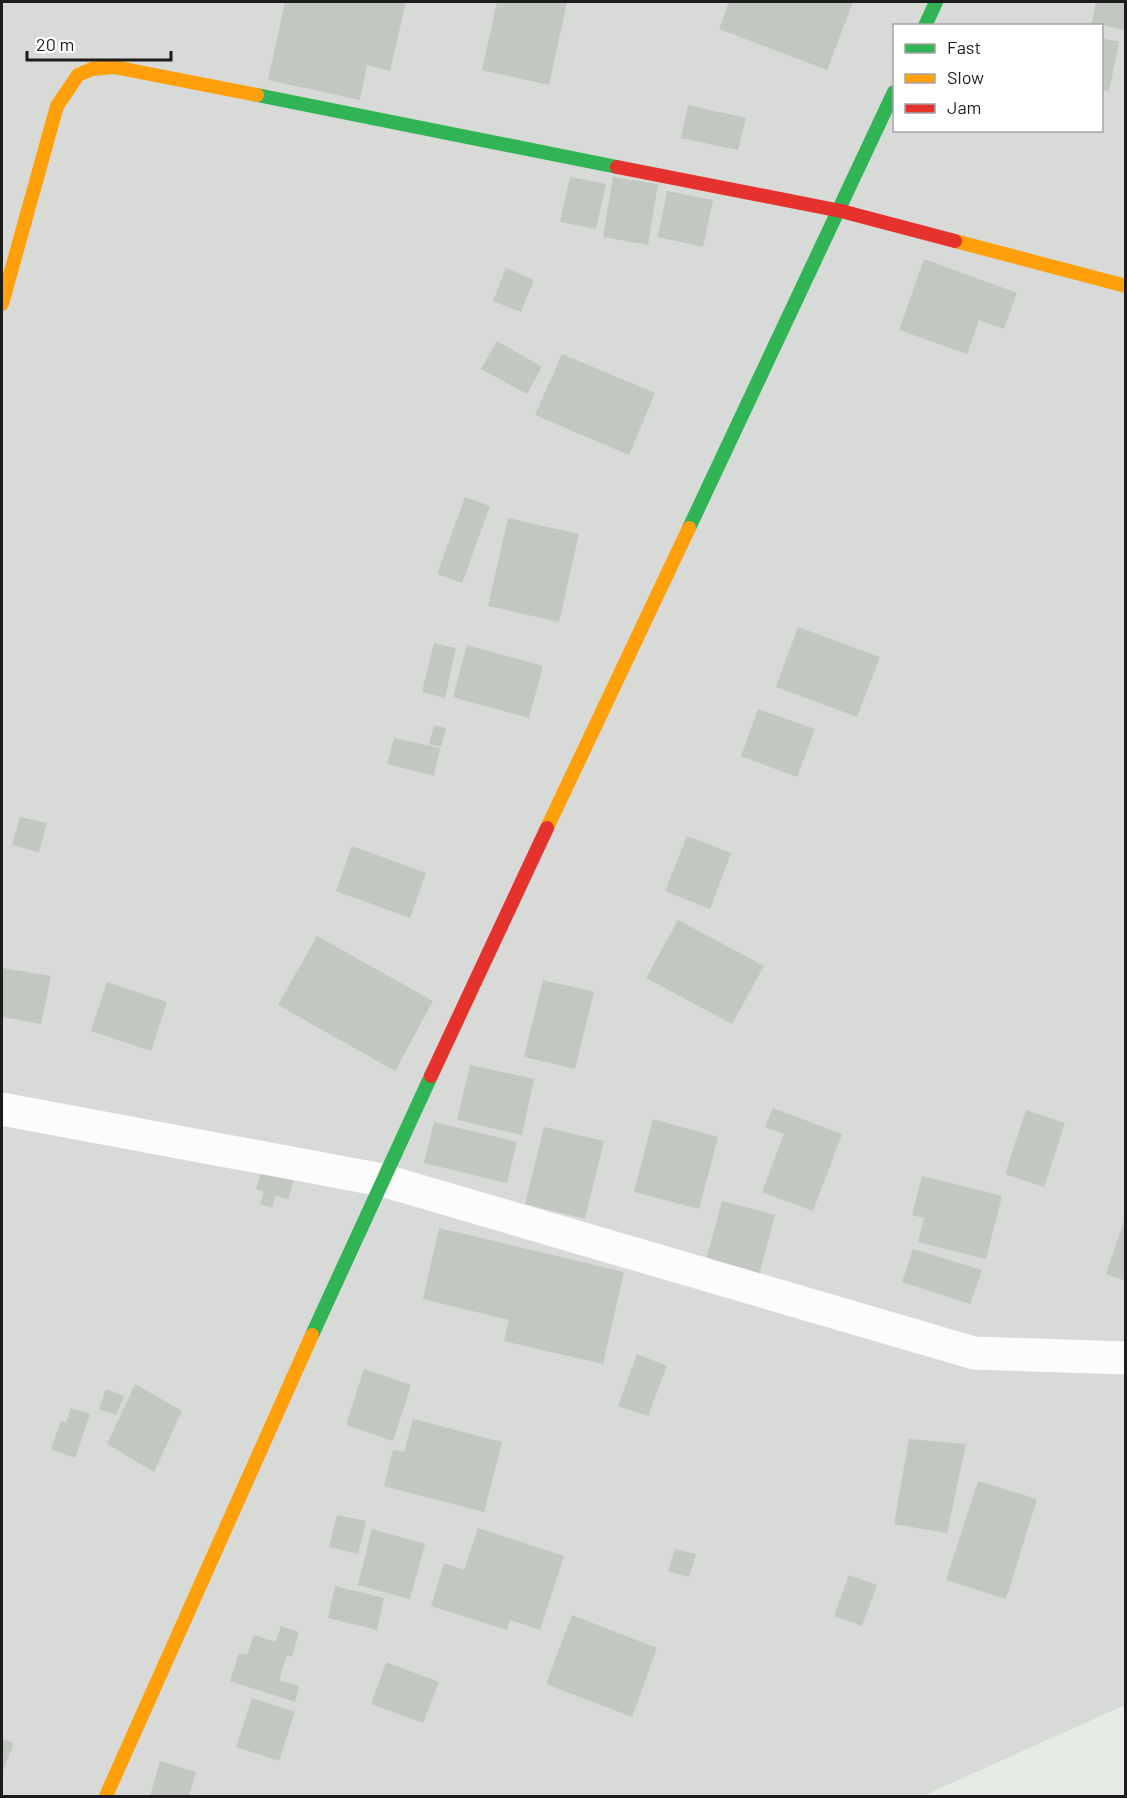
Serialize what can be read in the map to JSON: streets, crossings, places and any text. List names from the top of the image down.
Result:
{
  "legend": ["Fast", "Slow", "Jam"],
  "scale_bar": "20 m"
}
